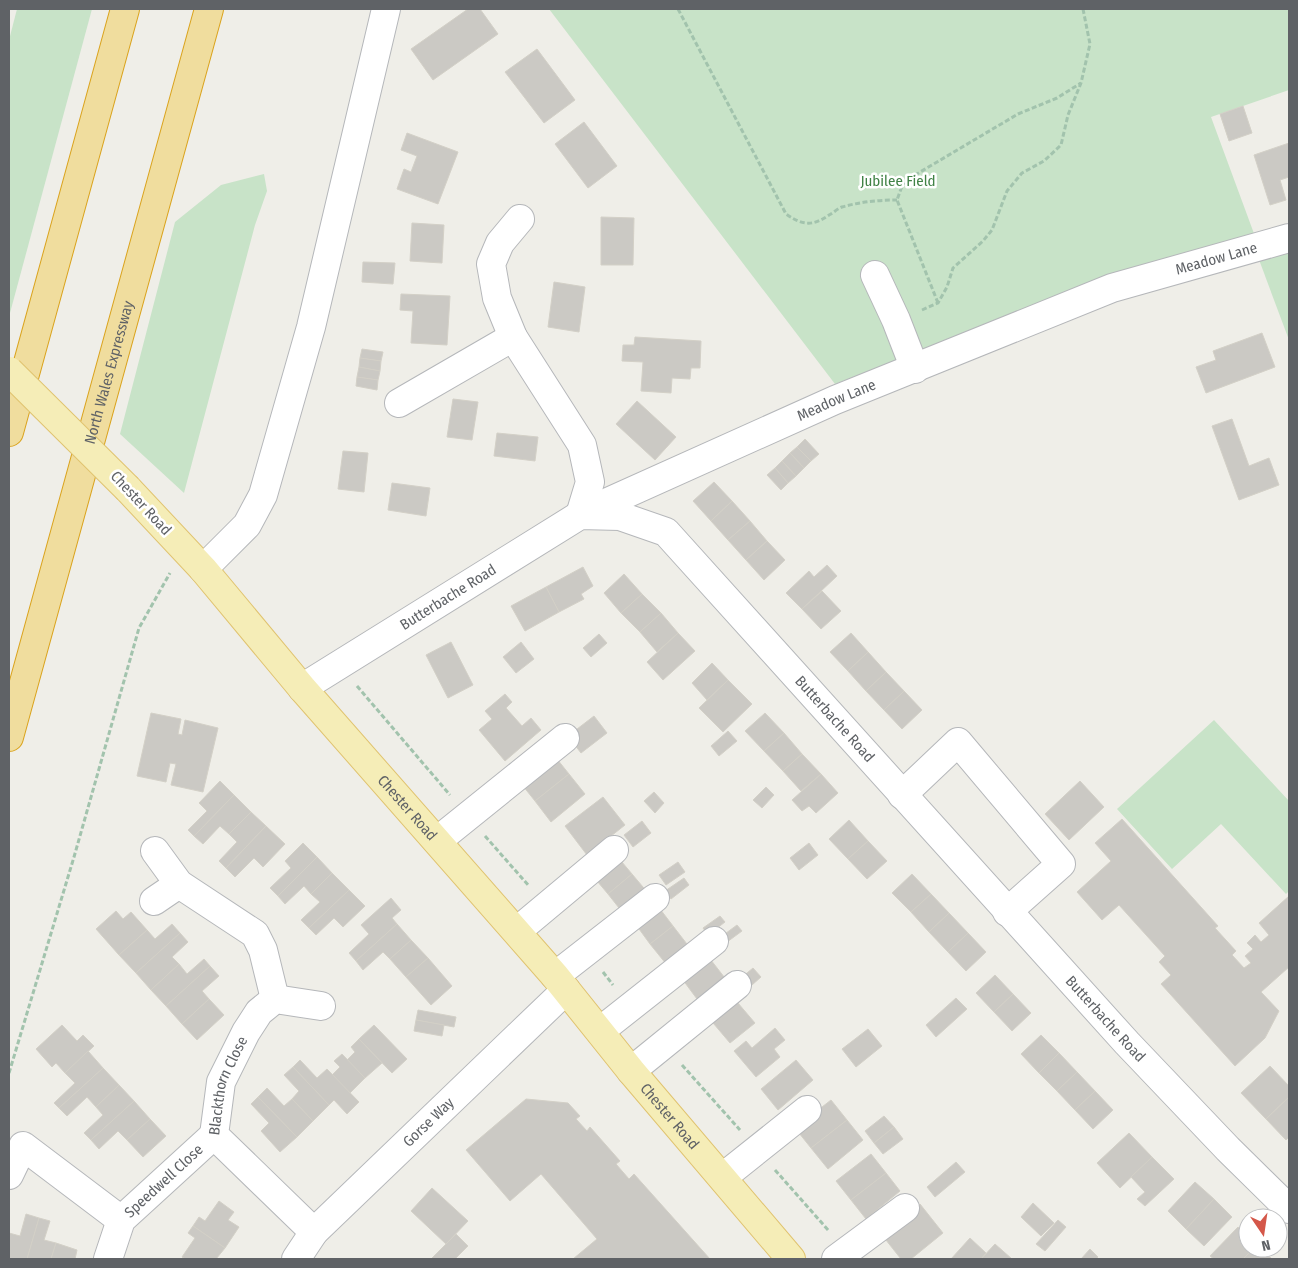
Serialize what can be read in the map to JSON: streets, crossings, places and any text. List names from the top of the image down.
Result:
{
  "streets": {
    "highway": ["North Wales Expressway"],
    "main road": ["Chester Road"],
    "street": [
      "Meadow Lane",
      "Butterbache Road",
      "Blackthorn Close",
      "Gorse Way",
      "Speedwell Close"
    ]
  },
  "crossings": [
    ["Meadow Lane", "Butterbache Road"],
    ["Chester Road", "Butterbache Road"],
    ["Chester Road", "Gorse Way"],
    ["Blackthorn Close", "Gorse Way"],
    ["Blackthorn Close", "Speedwell Close"]
  ],
  "parks": ["Jubilee Field"],
  "north": "bottom"
}
